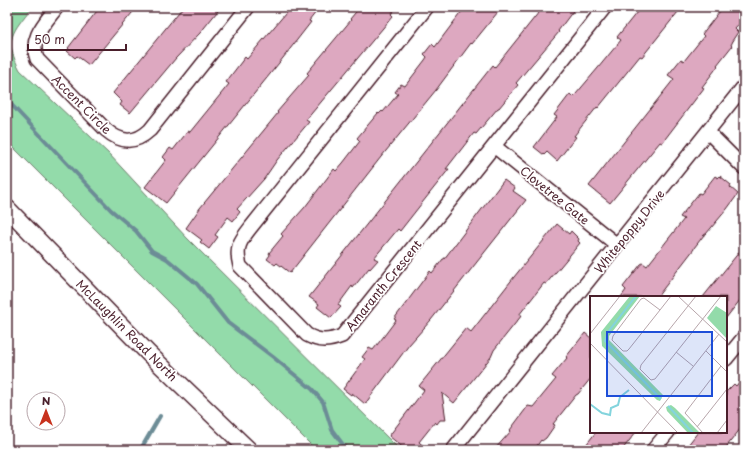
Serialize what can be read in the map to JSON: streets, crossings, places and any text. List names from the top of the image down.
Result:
{
  "streets": {
    "main road": ["McLaughlin Road North"],
    "street": [
      "Accent Circle",
      "Clovetree Gate",
      "Whitepoppy Drive",
      "Amaranth Crescent"
    ]
  },
  "crossings": [
    ["Clovetree Gate", "Whitepoppy Drive"],
    ["Clovetree Gate", "Amaranth Crescent"]
  ],
  "scale_bar": "50 m",
  "north": "top"
}
